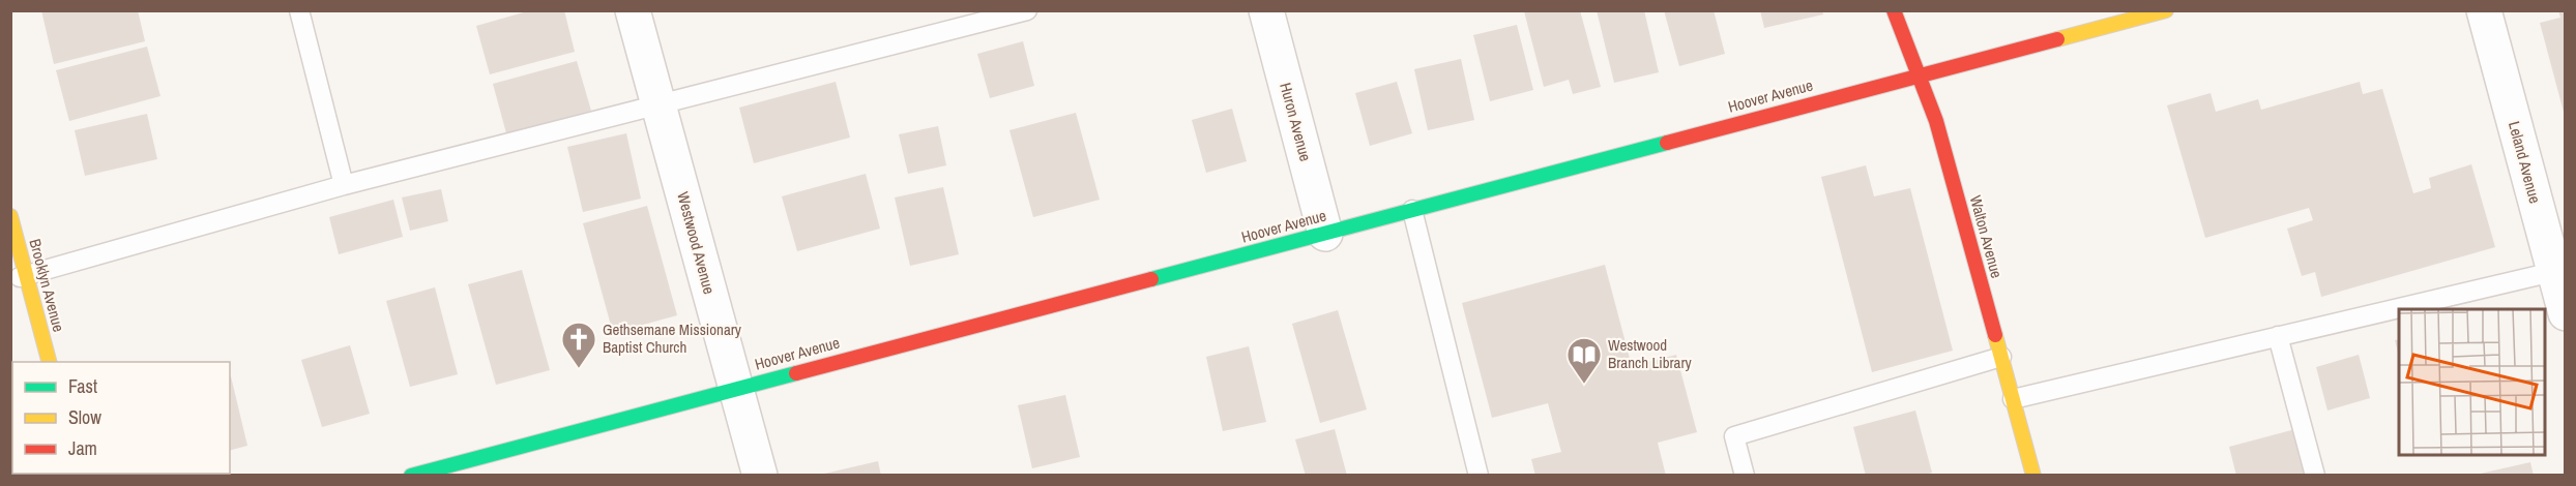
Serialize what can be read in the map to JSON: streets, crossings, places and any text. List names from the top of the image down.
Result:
{
  "streets": {
    "street": [
      "Hoover Avenue",
      "Huron Avenue",
      "Leland Avenue",
      "Walton Avenue",
      "Westwood Avenue",
      "Brooklyn Avenue"
    ]
  },
  "crossings": [
    ["Hoover Avenue", "Huron Avenue"],
    ["Hoover Avenue", "Walton Avenue"],
    ["Hoover Avenue", "Westwood Avenue"]
  ],
  "places": {
    "church": ["Gethsemane Missionary Baptist Church"],
    "library": ["Westwood Branch Library"]
  },
  "legend": ["Fast", "Slow", "Jam"]
}
